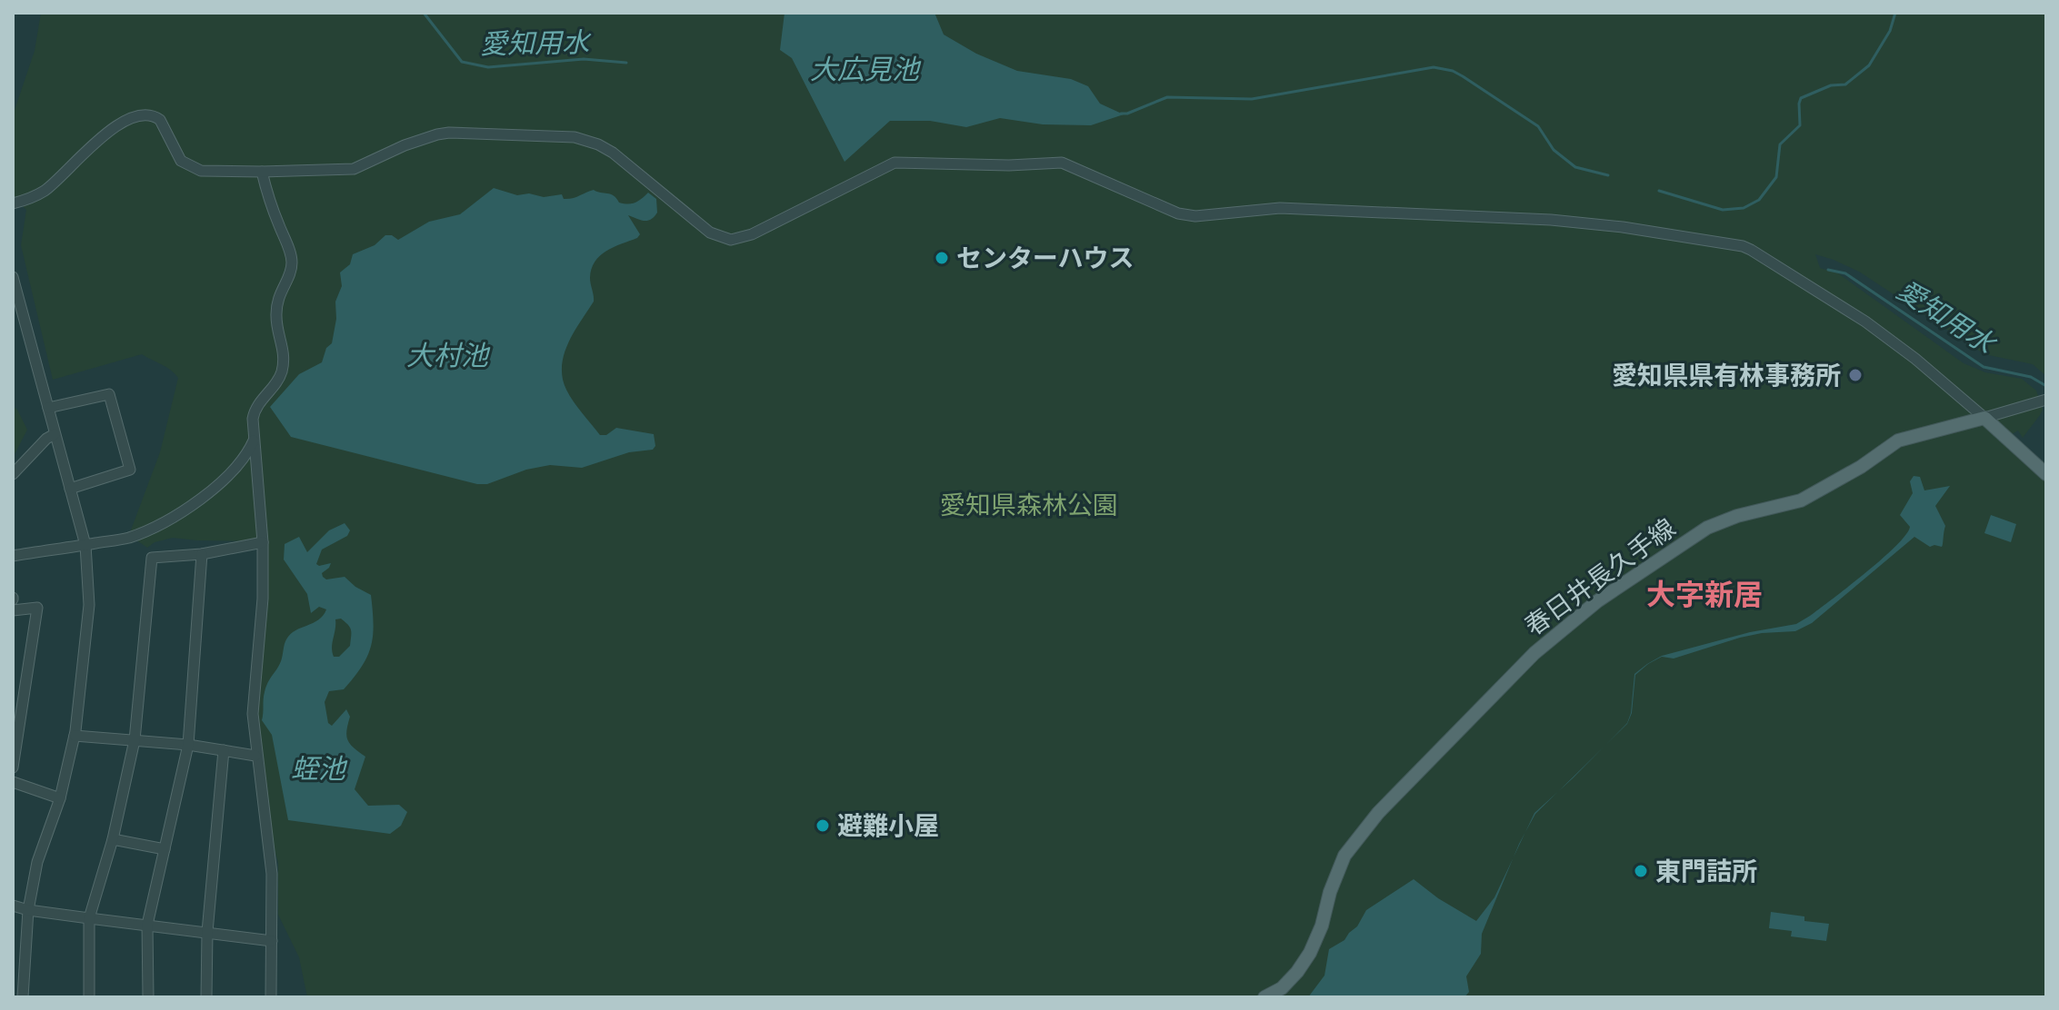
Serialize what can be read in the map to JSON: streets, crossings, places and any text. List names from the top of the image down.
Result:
{
  "streets": {
    "main road": ["春日井長久手線"]
  },
  "districts": ["大字新居"],
  "water": [
    "愛知用水",
    "大広見池",
    "大村池",
    "蛭池"
  ],
  "parks": ["愛知県森林公園"],
  "places": [
    "センターハウス",
    "愛知県県有林事務所",
    "避難小屋",
    "東門詰所"
  ]
}
